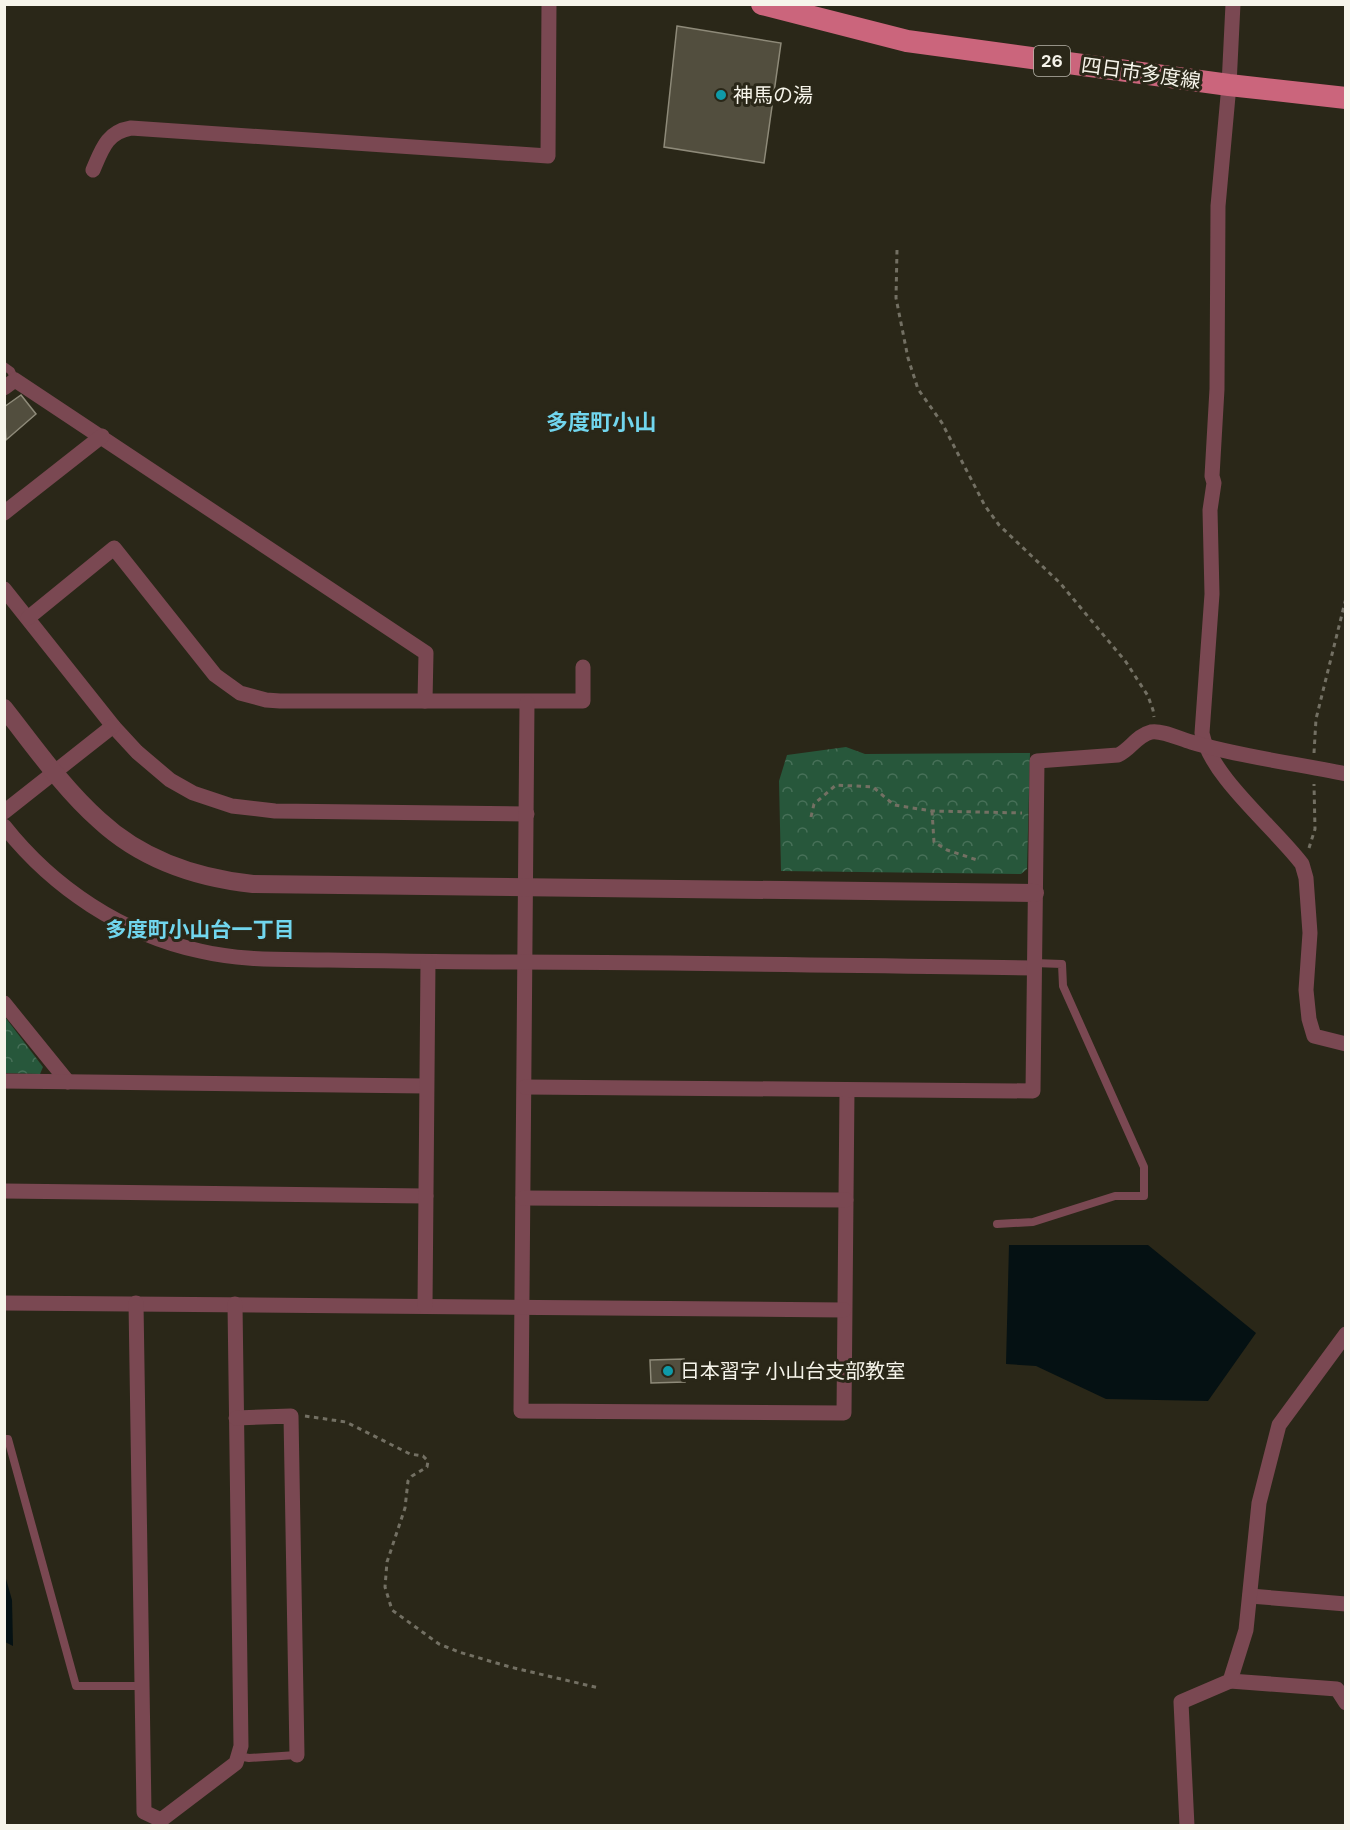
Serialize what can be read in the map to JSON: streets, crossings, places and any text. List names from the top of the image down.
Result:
{
  "streets": {
    "main road": ["26", "四日市多度線"]
  },
  "districts": ["多度町小山", "多度町小山台一丁目"],
  "places": ["神馬の湯", "日本習字 小山台支部教室"]
}
